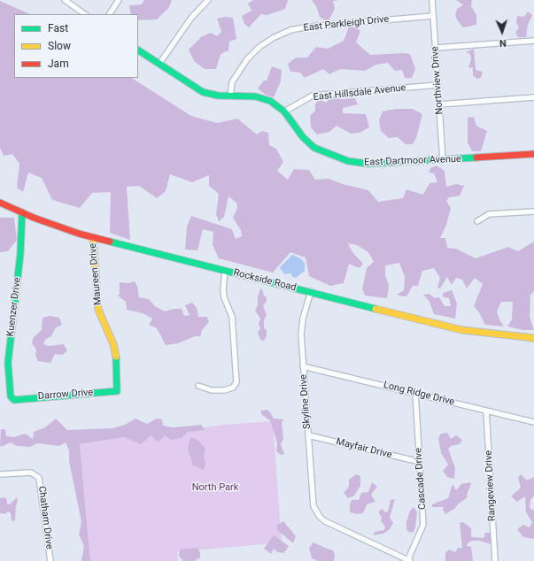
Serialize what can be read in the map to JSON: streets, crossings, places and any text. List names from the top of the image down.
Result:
{
  "streets": {
    "street": [
      "East Parkleigh Drive",
      "Northview Drive",
      "East Hillsdale Avenue",
      "East Dartmoor Avenue",
      "Maureen Drive",
      "Rockside Road",
      "Kuenzer Drive",
      "Long Ridge Drive",
      "Darrow Drive",
      "Skyline Drive",
      "Mayfair Drive",
      "Cascade Drive",
      "Rangeview Drive",
      "Chatham Drive"
    ]
  },
  "crossings": [
    ["East Parkleigh Drive", "Northview Drive"],
    ["East Parkleigh Drive", "East Dartmoor Avenue"],
    ["Northview Drive", "East Hillsdale Avenue"],
    ["Northview Drive", "East Dartmoor Avenue"],
    ["East Hillsdale Avenue", "East Dartmoor Avenue"],
    ["Maureen Drive", "Rockside Road"],
    ["Maureen Drive", "Darrow Drive"],
    ["Rockside Road", "Kuenzer Drive"],
    ["Rockside Road", "Skyline Drive"],
    ["Kuenzer Drive", "Darrow Drive"],
    ["Long Ridge Drive", "Skyline Drive"],
    ["Long Ridge Drive", "Cascade Drive"],
    ["Long Ridge Drive", "Rangeview Drive"],
    ["Skyline Drive", "Mayfair Drive"],
    ["Skyline Drive", "Cascade Drive"],
    ["Mayfair Drive", "Cascade Drive"]
  ],
  "parks": ["North Park"],
  "legend": ["Fast", "Slow", "Jam"],
  "north": "bottom"
}
